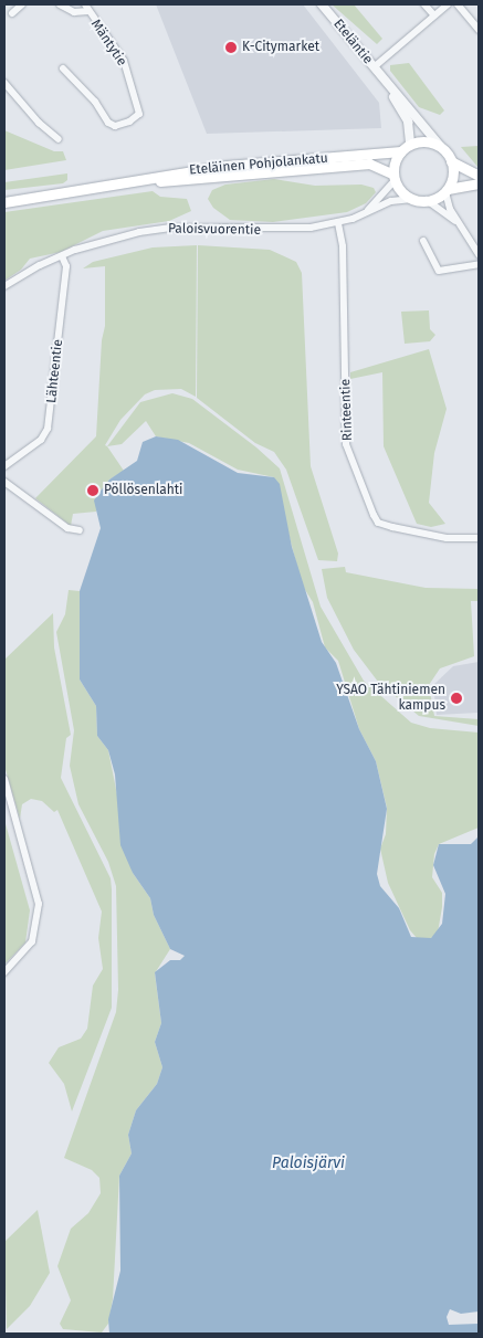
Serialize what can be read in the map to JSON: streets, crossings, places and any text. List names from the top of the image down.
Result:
{
  "streets": {
    "main road": ["Eteläinen Pohjolankatu"],
    "street": [
      "Eteläntie",
      "Mäntytie",
      "Paloisvuorentie",
      "Lähteentie",
      "Rinteentie"
    ]
  },
  "crossings": [
    ["Eteläntie", "Eteläinen Pohjolankatu"],
    ["Eteläntie", "Paloisvuorentie"],
    ["Eteläinen Pohjolankatu", "Paloisvuorentie"],
    ["Paloisvuorentie", "Lähteentie"],
    ["Paloisvuorentie", "Rinteentie"]
  ],
  "water": ["Paloisjärvi"],
  "places": ["K-Citymarket", "Pöllösenlahti", "YSAO Tähtiniemen kampus"]
}
